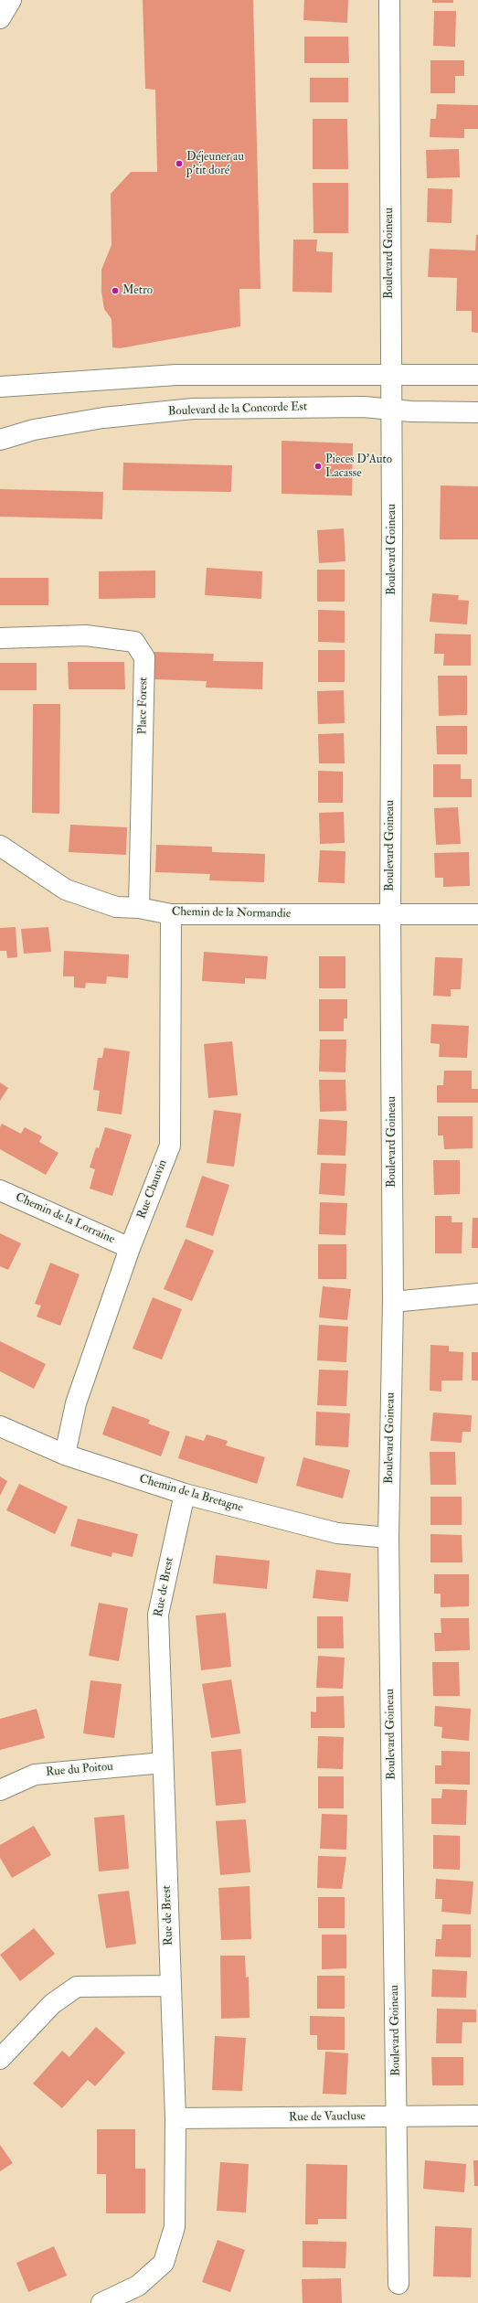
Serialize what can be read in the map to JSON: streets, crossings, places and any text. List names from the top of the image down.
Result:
{
  "streets": {
    "street": [
      "Boulevard Goineau",
      "Boulevard de la Concorde Est",
      "Place Forest",
      "Chemin de la Normandie",
      "Rue Chauvin",
      "Chemin de la Lorraine",
      "Chemin de la Bretagne",
      "Rue de Brest",
      "Rue du Poitou",
      "Rue de Vaucluse"
    ]
  },
  "crossings": [
    ["Boulevard Goineau", "Boulevard de la Concorde Est"],
    ["Boulevard Goineau", "Chemin de la Normandie"],
    ["Boulevard Goineau", "Chemin de la Bretagne"],
    ["Boulevard Goineau", "Rue de Vaucluse"],
    ["Place Forest", "Chemin de la Normandie"],
    ["Chemin de la Normandie", "Rue Chauvin"],
    ["Rue Chauvin", "Chemin de la Lorraine"],
    ["Rue Chauvin", "Chemin de la Bretagne"],
    ["Chemin de la Bretagne", "Rue de Brest"],
    ["Rue de Brest", "Rue du Poitou"],
    ["Rue de Brest", "Rue de Vaucluse"]
  ],
  "places": ["Déjeuner au p'tit doré", "Metro", "Pieces D'Auto Lacasse"]
}
